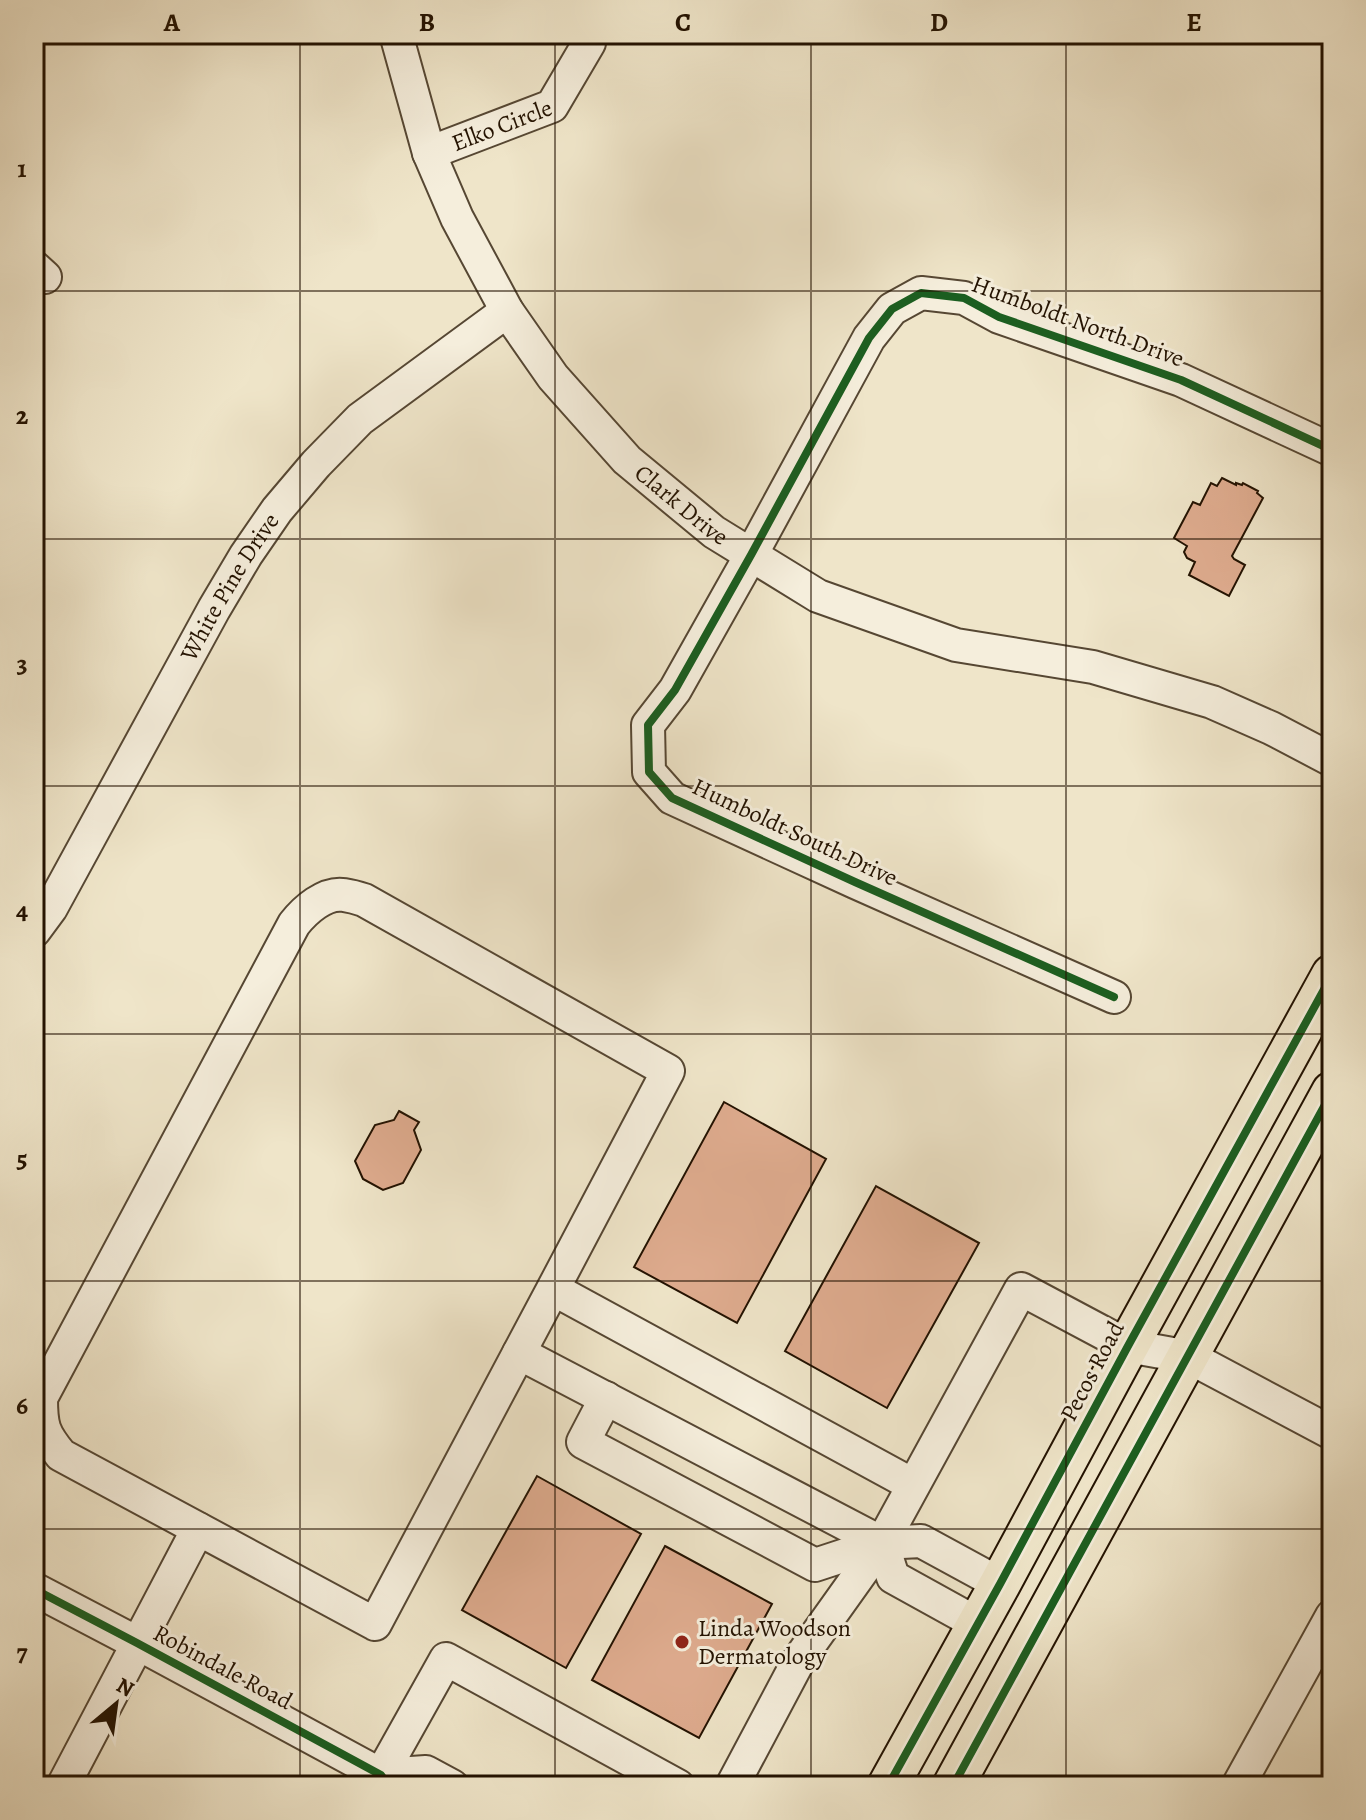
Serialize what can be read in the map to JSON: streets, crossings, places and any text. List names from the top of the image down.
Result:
{
  "streets": {
    "main road": ["Pecos Road"],
    "street": [
      "Elko Circle",
      "Humboldt North Drive",
      "Clark Drive",
      "White Pine Drive",
      "Humboldt South Drive",
      "Robindale Road"
    ]
  },
  "crossings": [
    ["Elko Circle", "Clark Drive"],
    ["Humboldt North Drive", "Clark Drive"],
    ["Humboldt North Drive", "Humboldt South Drive"],
    ["Clark Drive", "White Pine Drive"],
    ["Clark Drive", "Humboldt South Drive"]
  ],
  "places": ["Linda Woodson Dermatology"],
  "north": "top right",
  "grid": {
    "columns": [
      "A",
      "B",
      "C",
      "D",
      "E"
    ],
    "rows": [
      "1",
      "2",
      "3",
      "4",
      "5",
      "6",
      "7"
    ]
  }
}
